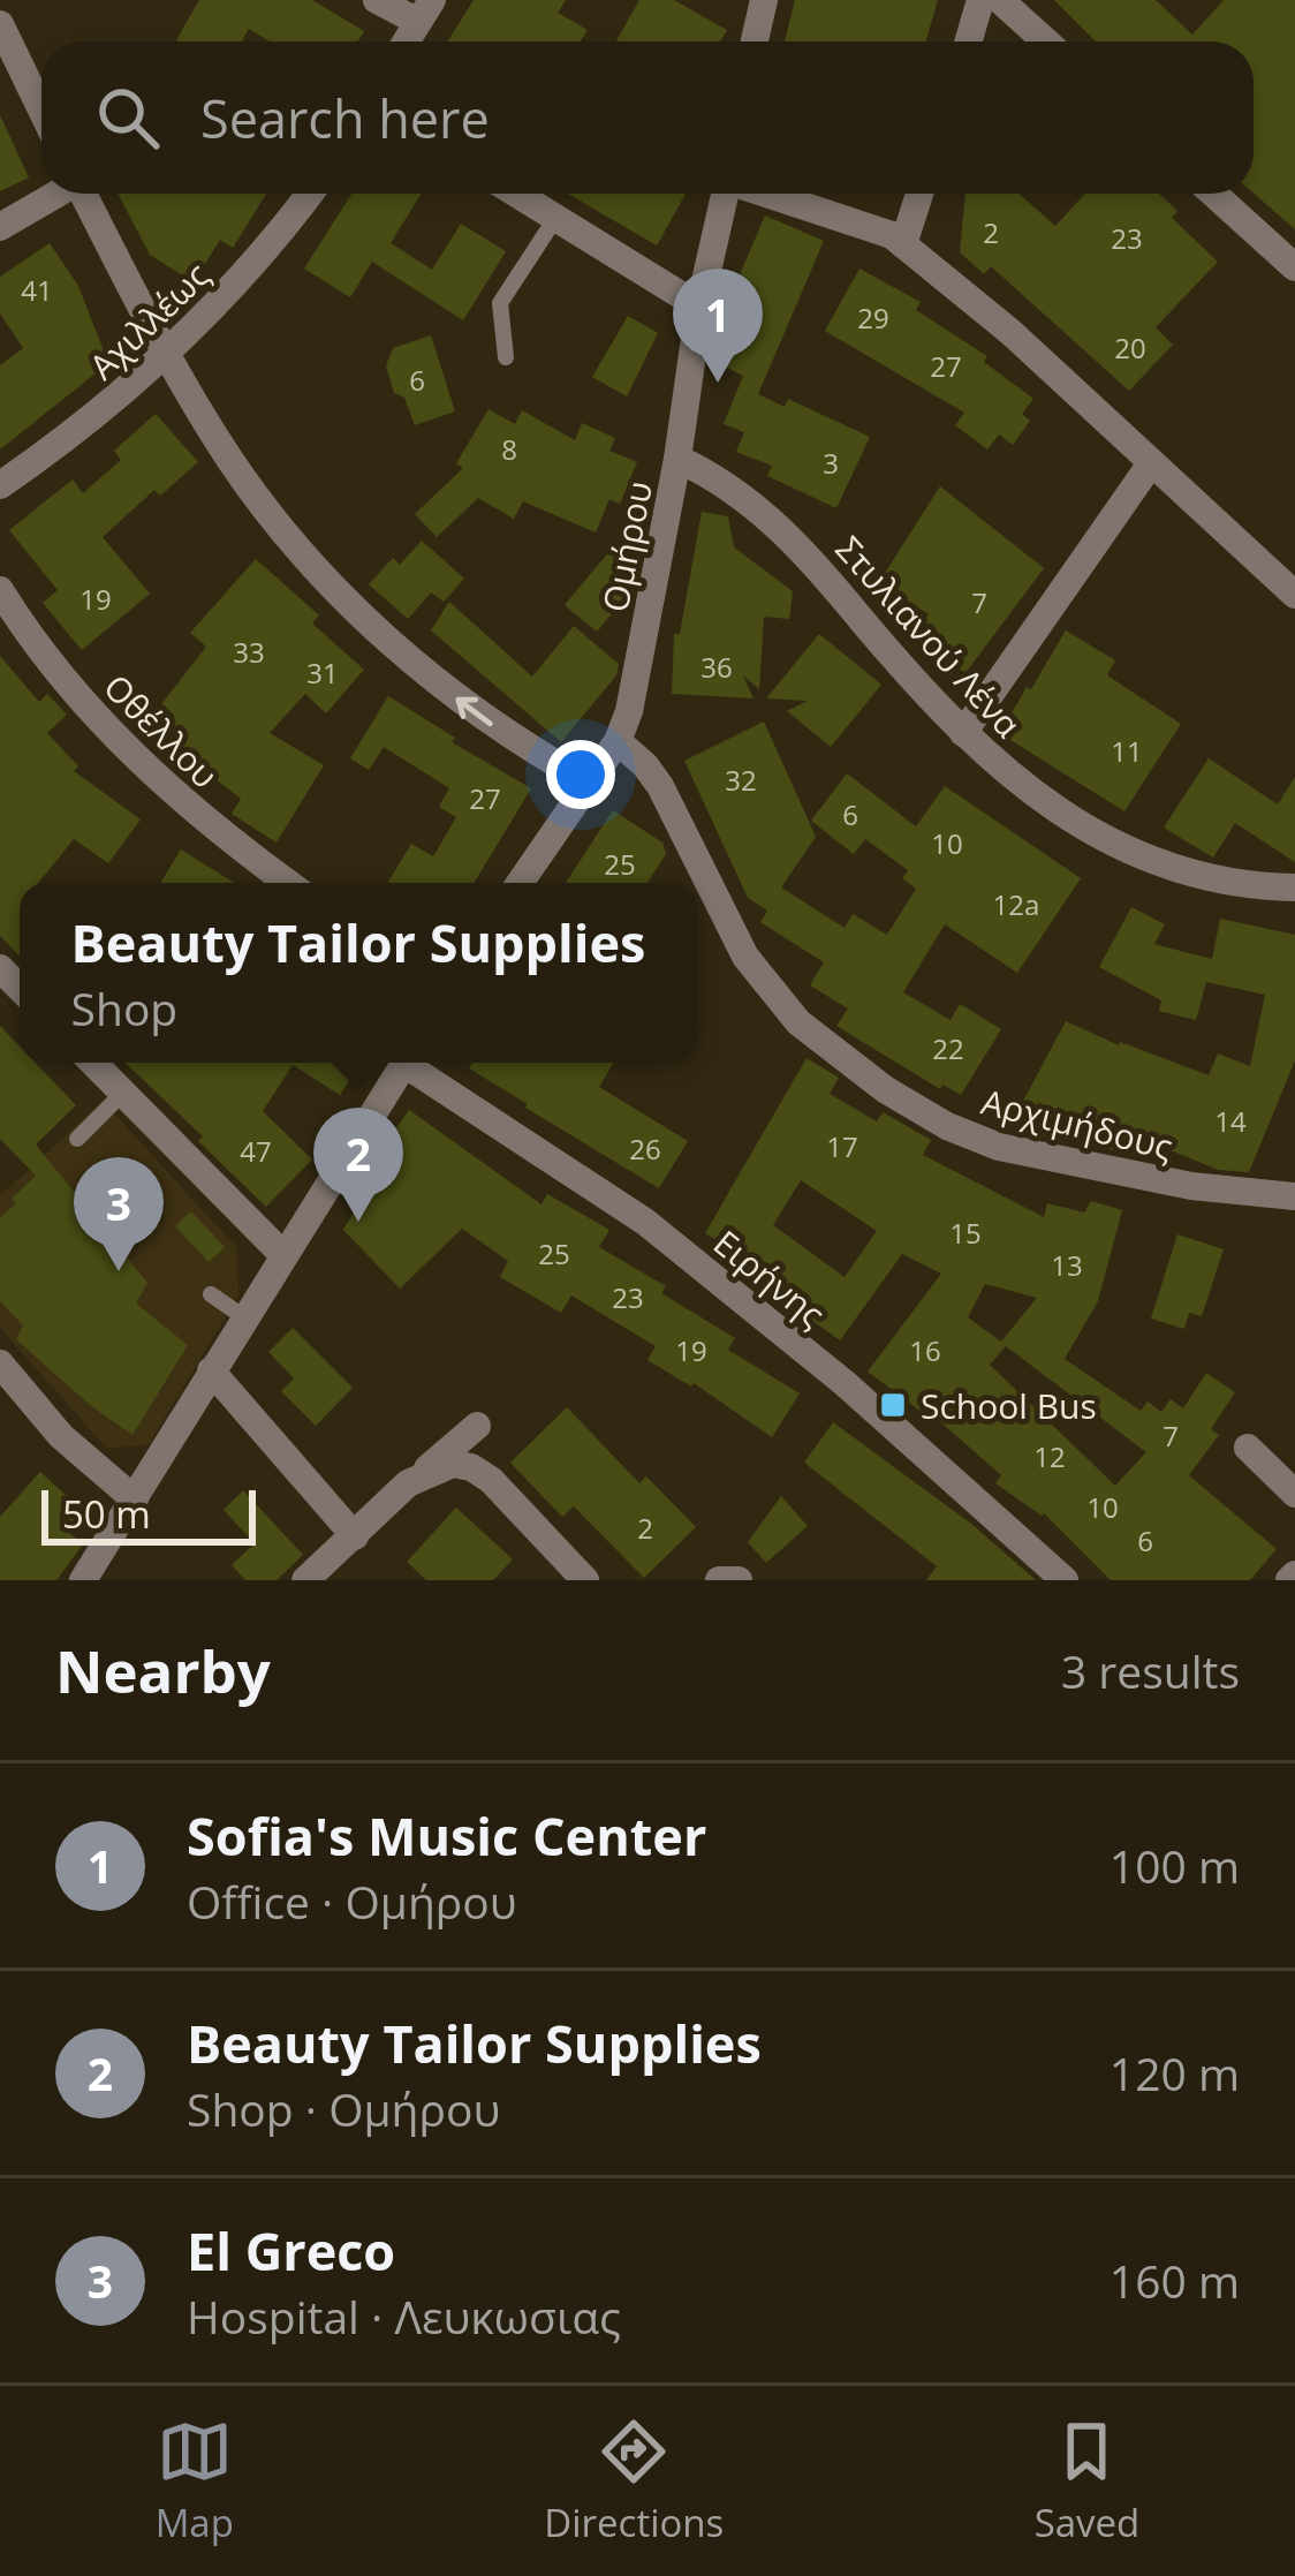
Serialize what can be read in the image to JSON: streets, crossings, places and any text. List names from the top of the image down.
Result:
{
  "streets": {
    "street": [
      "Αχιλλέως",
      "Ομήρου",
      "Στυλιανού Λένα",
      "Οθέλλου",
      "Αρχιμήδους",
      "Ειρήνης"
    ]
  },
  "crossings": [
    ["Ομήρου", "Στυλιανού Λένα"],
    ["Ομήρου", "Αρχιμήδους"]
  ],
  "places": {
    "transit": ["School Bus"]
  },
  "house_numbers": [
    "2",
    "23",
    "41",
    "29",
    "20",
    "27",
    "6",
    "8",
    "3",
    "19",
    "7",
    "33",
    "36",
    "31",
    "11",
    "32",
    "27",
    "6",
    "10",
    "25",
    "12a",
    "22",
    "14",
    "17",
    "26",
    "47",
    "15",
    "25",
    "13",
    "23",
    "19",
    "16",
    "7",
    "12",
    "10",
    "2",
    "6"
  ],
  "scale_bar": "50 m",
  "page": {
    "search": "Search here",
    "pins": ["1", "2", "3"],
    "popup": ["Beauty Tailor Supplies", "Shop"],
    "scale": "50 m",
    "heading": ["Nearby", "3 results"],
    "list": [
      {
        "mark": "1",
        "name": "Sofia's Music Center",
        "note": "Office · Ομήρου",
        "value": "100 m"
      },
      {
        "mark": "2",
        "name": "Beauty Tailor Supplies",
        "note": "Shop · Ομήρου",
        "value": "120 m"
      },
      {
        "mark": "3",
        "name": "El Greco",
        "note": "Hospital · Λευκωσιας",
        "value": "160 m"
      }
    ],
    "nav": ["Map", "Directions", "Saved"]
  }
}
